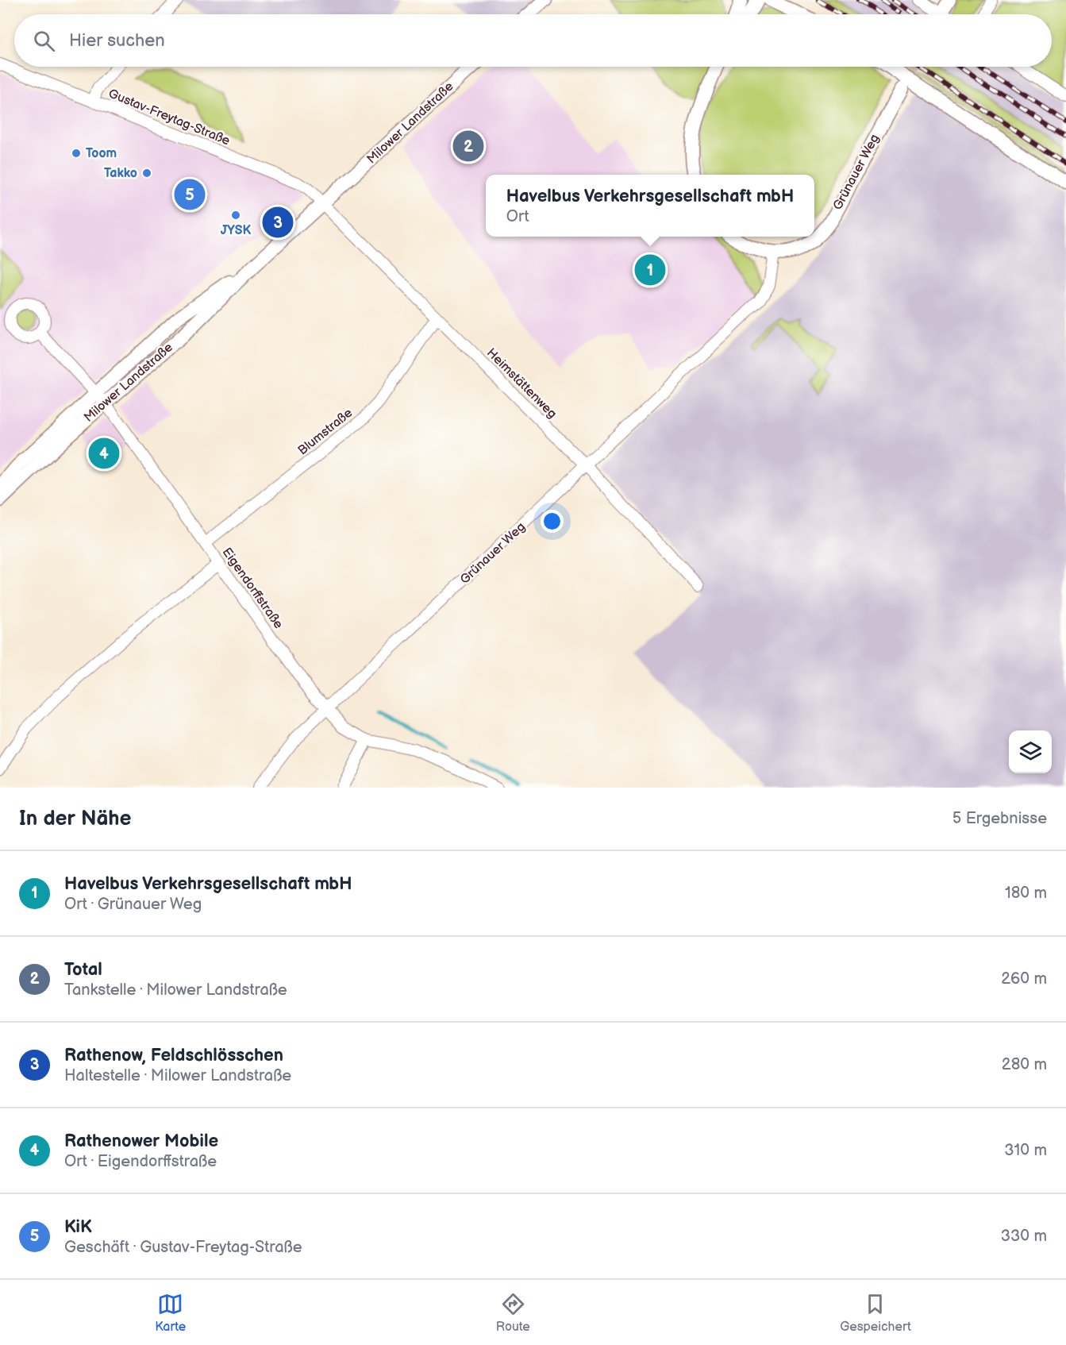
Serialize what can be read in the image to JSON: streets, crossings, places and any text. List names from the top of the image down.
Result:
{
  "streets": {
    "main road": ["Milower Landstraße", "Grünauer Weg"],
    "street": [
      "Gustav-Freytag-Straße",
      "Heimstättenweg",
      "Blumstraße",
      "Eigendorffstraße"
    ]
  },
  "crossings": [
    ["Gustav-Freytag-Straße", "Milower Landstraße"],
    ["Gustav-Freytag-Straße", "Heimstättenweg"],
    ["Milower Landstraße", "Heimstättenweg"],
    ["Milower Landstraße", "Eigendorffstraße"],
    ["Grünauer Weg", "Heimstättenweg"],
    ["Grünauer Weg", "Eigendorffstraße"],
    ["Heimstättenweg", "Blumstraße"],
    ["Blumstraße", "Eigendorffstraße"]
  ],
  "places": ["Toom", "Takko", "JYSK"],
  "page": {
    "search": "Hier suchen",
    "pins": [
      "2",
      "5",
      "3",
      "1",
      "4"
    ],
    "popup": ["Havelbus Verkehrsgesellschaft mbH", "Ort"],
    "heading": ["In der Nähe", "5 Ergebnisse"],
    "list": [
      {
        "mark": "1",
        "name": "Havelbus Verkehrsgesellschaft mbH",
        "note": "Ort · Grünauer Weg",
        "value": "180 m"
      },
      {
        "mark": "2",
        "name": "Total",
        "note": "Tankstelle · Milower Landstraße",
        "value": "260 m"
      },
      {
        "mark": "3",
        "name": "Rathenow, Feldschlösschen",
        "note": "Haltestelle · Milower Landstraße",
        "value": "280 m"
      },
      {
        "mark": "4",
        "name": "Rathenower Mobile",
        "note": "Ort · Eigendorffstraße",
        "value": "310 m"
      },
      {
        "mark": "5",
        "name": "KiK",
        "note": "Geschäft · Gustav-Freytag-Straße",
        "value": "330 m"
      }
    ],
    "nav": ["Karte", "Route", "Gespeichert"]
  }
}
